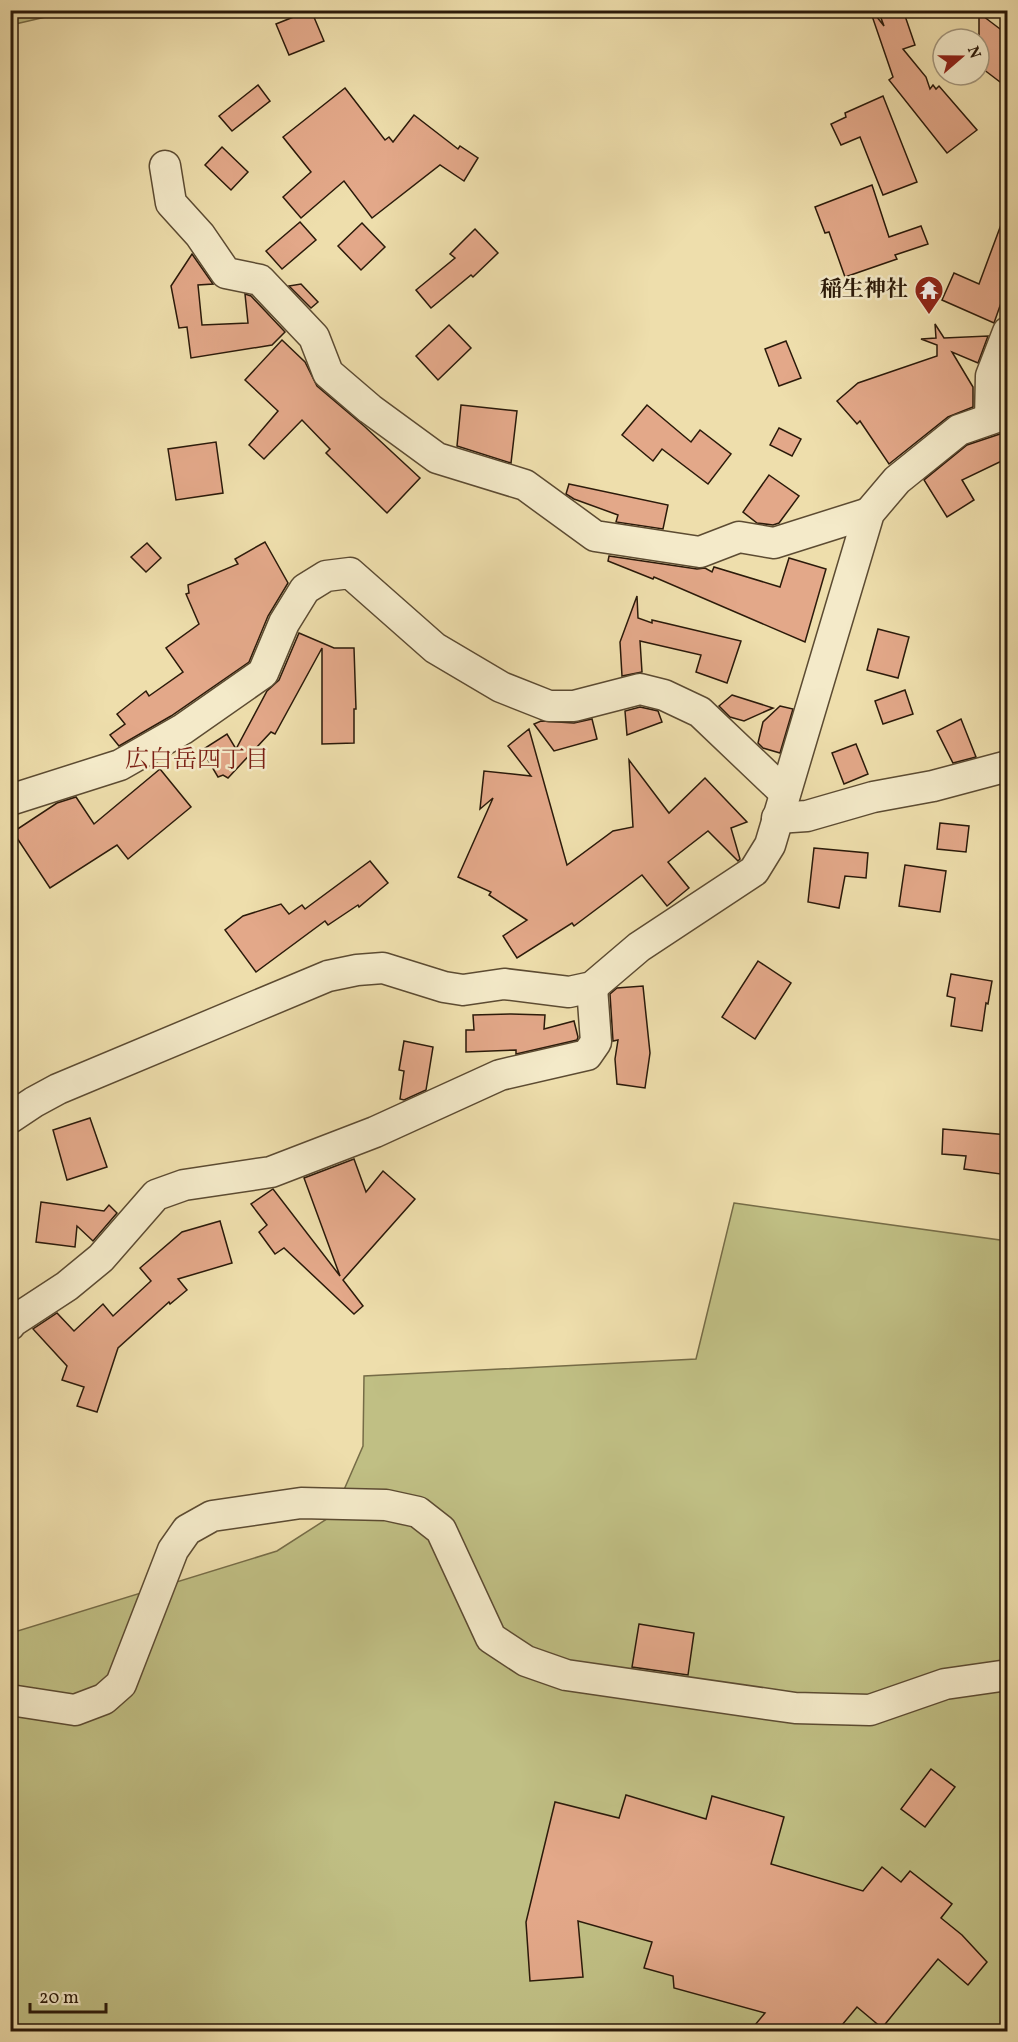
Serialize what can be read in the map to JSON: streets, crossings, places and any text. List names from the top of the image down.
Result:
{
  "districts": ["広白岳四丁目"],
  "places": {
    "temple": ["稲生神社"]
  },
  "scale_bar": "20 m",
  "north": "right"
}
